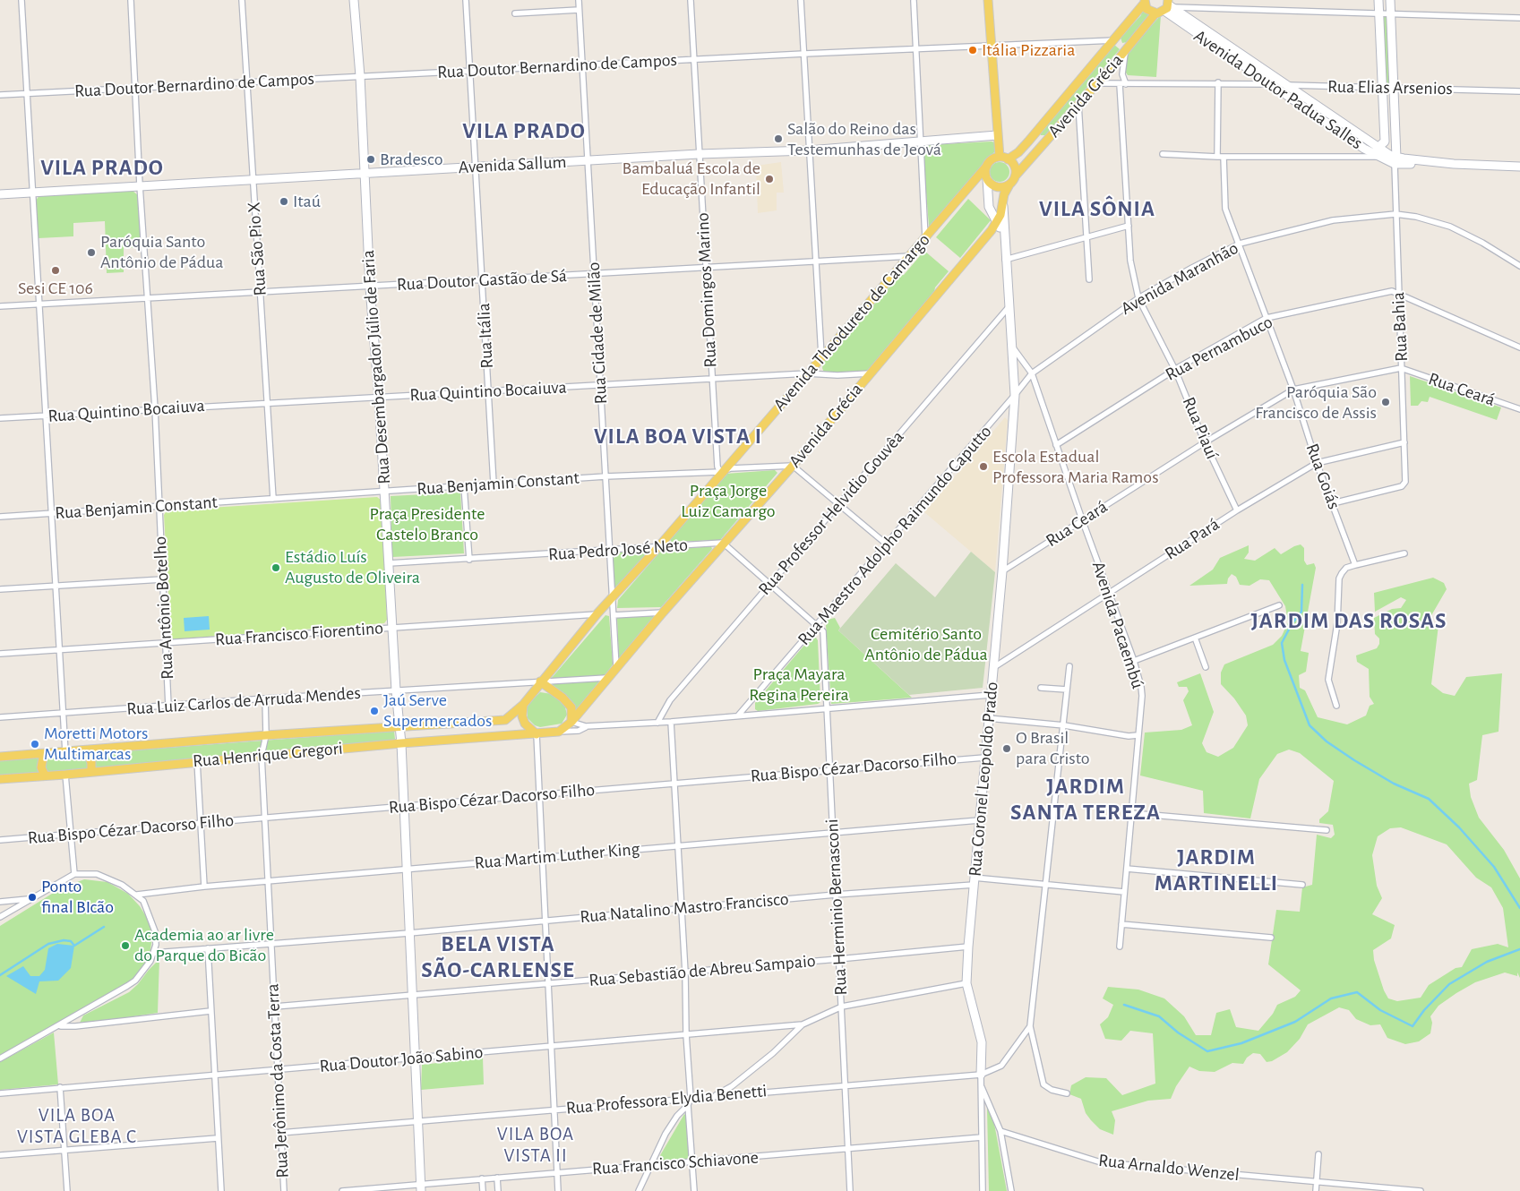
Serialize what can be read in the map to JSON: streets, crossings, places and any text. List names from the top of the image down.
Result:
{
  "streets": {
    "main road": [
      "Avenida Grécia",
      "Avenida Theodureto de Camargo",
      "Rua Henrique Gregori",
      "Rua Coronel Leopoldo Prado"
    ],
    "street": [
      "Rua Doutor Bernardino de Campos",
      "Rua Elias Arsenios",
      "Avenida Doutor Padua Salles",
      "Avenida Sallum",
      "Rua São Pio X",
      "Avenida Maranhão",
      "Rua Doutor Gastão de Sá",
      "Rua Domingos Marino",
      "Rua Bahia",
      "Rua Cidade de Milão",
      "Rua Itália",
      "Rua Pernambuco",
      "Rua Desembargador Júlio de Faria",
      "Rua Ceará",
      "Rua Quintino Bocaiuva",
      "Rua Piauí",
      "Rua Goiás",
      "Rua Benjamin Constant",
      "Rua Professor Helvidio Gouvêa",
      "Rua Maestro Adolpho Raimundo Caputto",
      "Rua Pará",
      "Rua Pedro José Neto",
      "Rua Antônio Botelho",
      "Avenida Pacaembú",
      "Rua Francisco Fiorentino",
      "Rua Luiz Carlos de Arruda Mendes",
      "Rua Bispo Cézar Dacorso Filho",
      "Rua Martim Luther King",
      "Rua Herminio Bernasconi",
      "Rua Natalino Mastro Francisco",
      "Rua Sebastião de Abreu Sampaio",
      "Rua Doutor João Sabino",
      "Rua Jerônimo da Costa Terra",
      "Rua Professora Elydia Benetti",
      "Rua Francisco Schiavone",
      "Rua Arnaldo Wenzel"
    ]
  },
  "crossings": [
    ["Rua Doutor Bernardino de Campos", "Avenida Grécia"],
    ["Rua Doutor Bernardino de Campos", "Rua São Pio X"],
    ["Rua Doutor Bernardino de Campos", "Rua Domingos Marino"],
    ["Rua Doutor Bernardino de Campos", "Rua Cidade de Milão"],
    ["Rua Doutor Bernardino de Campos", "Rua Itália"],
    ["Rua Doutor Bernardino de Campos", "Rua Desembargador Júlio de Faria"],
    ["Rua Doutor Bernardino de Campos", "Rua Antônio Botelho"],
    ["Rua Elias Arsenios", "Avenida Doutor Padua Salles"],
    ["Rua Elias Arsenios", "Avenida Grécia"],
    ["Rua Elias Arsenios", "Rua Bahia"],
    ["Rua Elias Arsenios", "Rua Piauí"],
    ["Rua Elias Arsenios", "Rua Goiás"],
    ["Avenida Doutor Padua Salles", "Rua Bahia"],
    ["Avenida Grécia", "Avenida Theodureto de Camargo"],
    ["Avenida Grécia", "Rua Cidade de Milão"],
    ["Avenida Grécia", "Rua Quintino Bocaiuva"],
    ["Avenida Grécia", "Rua Benjamin Constant"],
    ["Avenida Grécia", "Rua Pedro José Neto"],
    ["Avenida Grécia", "Rua Luiz Carlos de Arruda Mendes"],
    ["Avenida Grécia", "Rua Henrique Gregori"],
    ["Avenida Grécia", "Rua Coronel Leopoldo Prado"],
    ["Avenida Sallum", "Rua São Pio X"],
    ["Avenida Sallum", "Rua Domingos Marino"],
    ["Avenida Sallum", "Rua Cidade de Milão"],
    ["Avenida Sallum", "Rua Itália"],
    ["Avenida Sallum", "Rua Desembargador Júlio de Faria"],
    ["Avenida Sallum", "Rua Antônio Botelho"],
    ["Rua São Pio X", "Rua Doutor Gastão de Sá"],
    ["Rua São Pio X", "Rua Quintino Bocaiuva"],
    ["Rua São Pio X", "Rua Benjamin Constant"],
    ["Avenida Maranhão", "Rua Bahia"],
    ["Avenida Maranhão", "Rua Piauí"],
    ["Avenida Maranhão", "Rua Goiás"],
    ["Avenida Maranhão", "Rua Maestro Adolpho Raimundo Caputto"],
    ["Avenida Maranhão", "Avenida Pacaembú"],
    ["Rua Doutor Gastão de Sá", "Rua Domingos Marino"],
    ["Rua Doutor Gastão de Sá", "Avenida Theodureto de Camargo"],
    ["Rua Doutor Gastão de Sá", "Rua Cidade de Milão"],
    ["Rua Doutor Gastão de Sá", "Rua Itália"],
    ["Rua Doutor Gastão de Sá", "Rua Desembargador Júlio de Faria"],
    ["Rua Doutor Gastão de Sá", "Rua Antônio Botelho"],
    ["Rua Domingos Marino", "Avenida Theodureto de Camargo"],
    ["Rua Domingos Marino", "Rua Quintino Bocaiuva"],
    ["Rua Domingos Marino", "Rua Benjamin Constant"],
    ["Avenida Theodureto de Camargo", "Rua Cidade de Milão"],
    ["Avenida Theodureto de Camargo", "Rua Quintino Bocaiuva"],
    ["Avenida Theodureto de Camargo", "Rua Benjamin Constant"],
    ["Avenida Theodureto de Camargo", "Rua Pedro José Neto"],
    ["Avenida Theodureto de Camargo", "Rua Francisco Fiorentino"],
    ["Avenida Theodureto de Camargo", "Rua Luiz Carlos de Arruda Mendes"],
    ["Avenida Theodureto de Camargo", "Rua Henrique Gregori"],
    ["Avenida Theodureto de Camargo", "Rua Coronel Leopoldo Prado"],
    ["Rua Bahia", "Rua Pernambuco"],
    ["Rua Bahia", "Rua Ceará"],
    ["Rua Bahia", "Rua Goiás"],
    ["Rua Bahia", "Rua Pará"],
    ["Rua Cidade de Milão", "Rua Quintino Bocaiuva"],
    ["Rua Cidade de Milão", "Rua Benjamin Constant"],
    ["Rua Cidade de Milão", "Rua Pedro José Neto"],
    ["Rua Itália", "Rua Quintino Bocaiuva"],
    ["Rua Itália", "Rua Benjamin Constant"],
    ["Rua Pernambuco", "Rua Piauí"],
    ["Rua Pernambuco", "Rua Goiás"],
    ["Rua Pernambuco", "Avenida Pacaembú"],
    ["Rua Desembargador Júlio de Faria", "Rua Quintino Bocaiuva"],
    ["Rua Desembargador Júlio de Faria", "Rua Benjamin Constant"],
    ["Rua Desembargador Júlio de Faria", "Rua Pedro José Neto"],
    ["Rua Desembargador Júlio de Faria", "Rua Francisco Fiorentino"],
    ["Rua Desembargador Júlio de Faria", "Rua Luiz Carlos de Arruda Mendes"],
    ["Rua Desembargador Júlio de Faria", "Rua Henrique Gregori"],
    ["Rua Desembargador Júlio de Faria", "Rua Bispo Cézar Dacorso Filho"],
    ["Rua Desembargador Júlio de Faria", "Rua Martim Luther King"],
    ["Rua Desembargador Júlio de Faria", "Rua Natalino Mastro Francisco"],
    ["Rua Desembargador Júlio de Faria", "Rua Sebastião de Abreu Sampaio"],
    ["Rua Desembargador Júlio de Faria", "Rua Doutor João Sabino"],
    ["Rua Desembargador Júlio de Faria", "Rua Professora Elydia Benetti"],
    ["Rua Desembargador Júlio de Faria", "Rua Francisco Schiavone"],
    ["Rua Ceará", "Rua Piauí"],
    ["Rua Ceará", "Rua Goiás"],
    ["Rua Ceará", "Avenida Pacaembú"],
    ["Rua Ceará", "Rua Coronel Leopoldo Prado"],
    ["Rua Quintino Bocaiuva", "Rua Antônio Botelho"],
    ["Rua Piauí", "Rua Pará"],
    ["Rua Goiás", "Rua Pará"],
    ["Rua Benjamin Constant", "Rua Antônio Botelho"],
    ["Rua Professor Helvidio Gouvêa", "Rua Coronel Leopoldo Prado"],
    ["Rua Maestro Adolpho Raimundo Caputto", "Avenida Pacaembú"],
    ["Rua Maestro Adolpho Raimundo Caputto", "Rua Coronel Leopoldo Prado"],
    ["Rua Maestro Adolpho Raimundo Caputto", "Rua Herminio Bernasconi"],
    ["Rua Pará", "Avenida Pacaembú"],
    ["Rua Pará", "Rua Coronel Leopoldo Prado"],
    ["Rua Antônio Botelho", "Rua Francisco Fiorentino"],
    ["Rua Antônio Botelho", "Rua Luiz Carlos de Arruda Mendes"],
    ["Avenida Pacaembú", "Rua Coronel Leopoldo Prado"],
    ["Avenida Pacaembú", "Rua Natalino Mastro Francisco"],
    ["Rua Luiz Carlos de Arruda Mendes", "Rua Henrique Gregori"],
    ["Rua Luiz Carlos de Arruda Mendes", "Rua Jerônimo da Costa Terra"],
    ["Rua Henrique Gregori", "Rua Jerônimo da Costa Terra"],
    ["Rua Bispo Cézar Dacorso Filho", "Rua Coronel Leopoldo Prado"],
    ["Rua Bispo Cézar Dacorso Filho", "Rua Herminio Bernasconi"],
    ["Rua Bispo Cézar Dacorso Filho", "Rua Jerônimo da Costa Terra"],
    ["Rua Coronel Leopoldo Prado", "Rua Martim Luther King"],
    ["Rua Coronel Leopoldo Prado", "Rua Natalino Mastro Francisco"],
    ["Rua Coronel Leopoldo Prado", "Rua Sebastião de Abreu Sampaio"],
    ["Rua Coronel Leopoldo Prado", "Rua Professora Elydia Benetti"],
    ["Rua Coronel Leopoldo Prado", "Rua Francisco Schiavone"],
    ["Rua Martim Luther King", "Rua Herminio Bernasconi"],
    ["Rua Martim Luther King", "Rua Jerônimo da Costa Terra"],
    ["Rua Herminio Bernasconi", "Rua Natalino Mastro Francisco"],
    ["Rua Herminio Bernasconi", "Rua Sebastião de Abreu Sampaio"],
    ["Rua Herminio Bernasconi", "Rua Professora Elydia Benetti"],
    ["Rua Herminio Bernasconi", "Rua Francisco Schiavone"],
    ["Rua Natalino Mastro Francisco", "Rua Jerônimo da Costa Terra"],
    ["Rua Sebastião de Abreu Sampaio", "Rua Jerônimo da Costa Terra"],
    ["Rua Doutor João Sabino", "Rua Jerônimo da Costa Terra"],
    ["Rua Jerônimo da Costa Terra", "Rua Professora Elydia Benetti"]
  ],
  "districts": [
    "VILA PRADO",
    "VILA PRADO",
    "VILA SÔNIA",
    "VILA BOA VISTA I",
    "JARDIM DAS ROSAS",
    "JARDIM SANTA TEREZA",
    "JARDIM MARTINELLI",
    "BELA VISTA SÃO-CARLENSE",
    "VILA BOA VISTA GLEBA C",
    "VILA BOA VISTA II"
  ],
  "parks": [
    "Praça Jorge Luiz Camargo",
    "Praça Presidente Castelo Branco",
    "Cemitério Santo Antônio de Pádua",
    "Praça Mayara Regina Pereira"
  ],
  "places": [
    "Itália Pizzaria",
    "Salão do Reino das Testemunhas de Jeová",
    "Bradesco",
    "Bambaluá Escola de Educação Infantil",
    "Itaú",
    "Paróquia Santo Antônio de Pádua",
    "Sesi CE 106",
    "Paróquia São Francisco de Assis",
    "Escola Estadual Professora Maria Ramos",
    "Estádio Luís Augusto de Oliveira",
    "Jaú Serve Supermercados",
    "Moretti Motors Multimarcas",
    "O Brasil para Cristo",
    "Ponto final BIcão",
    "Academia ao ar livre do Parque do Bicão"
  ]
}
